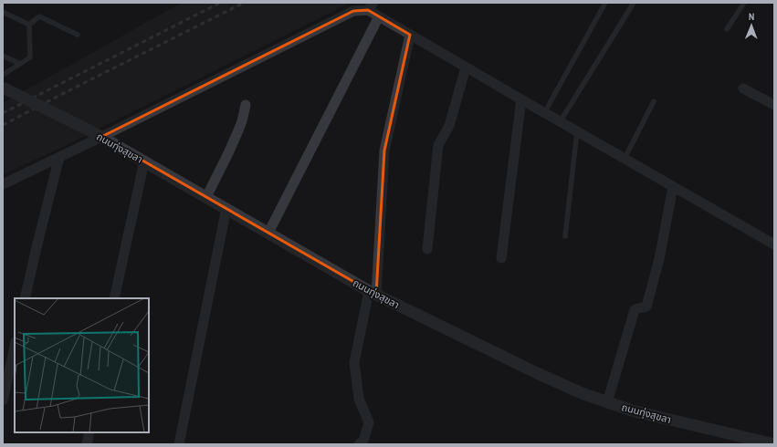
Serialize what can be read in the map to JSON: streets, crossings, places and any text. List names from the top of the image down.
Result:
{
  "streets": {
    "street": ["ถนนทุ่งสุขลา"]
  },
  "north": "top"
}
